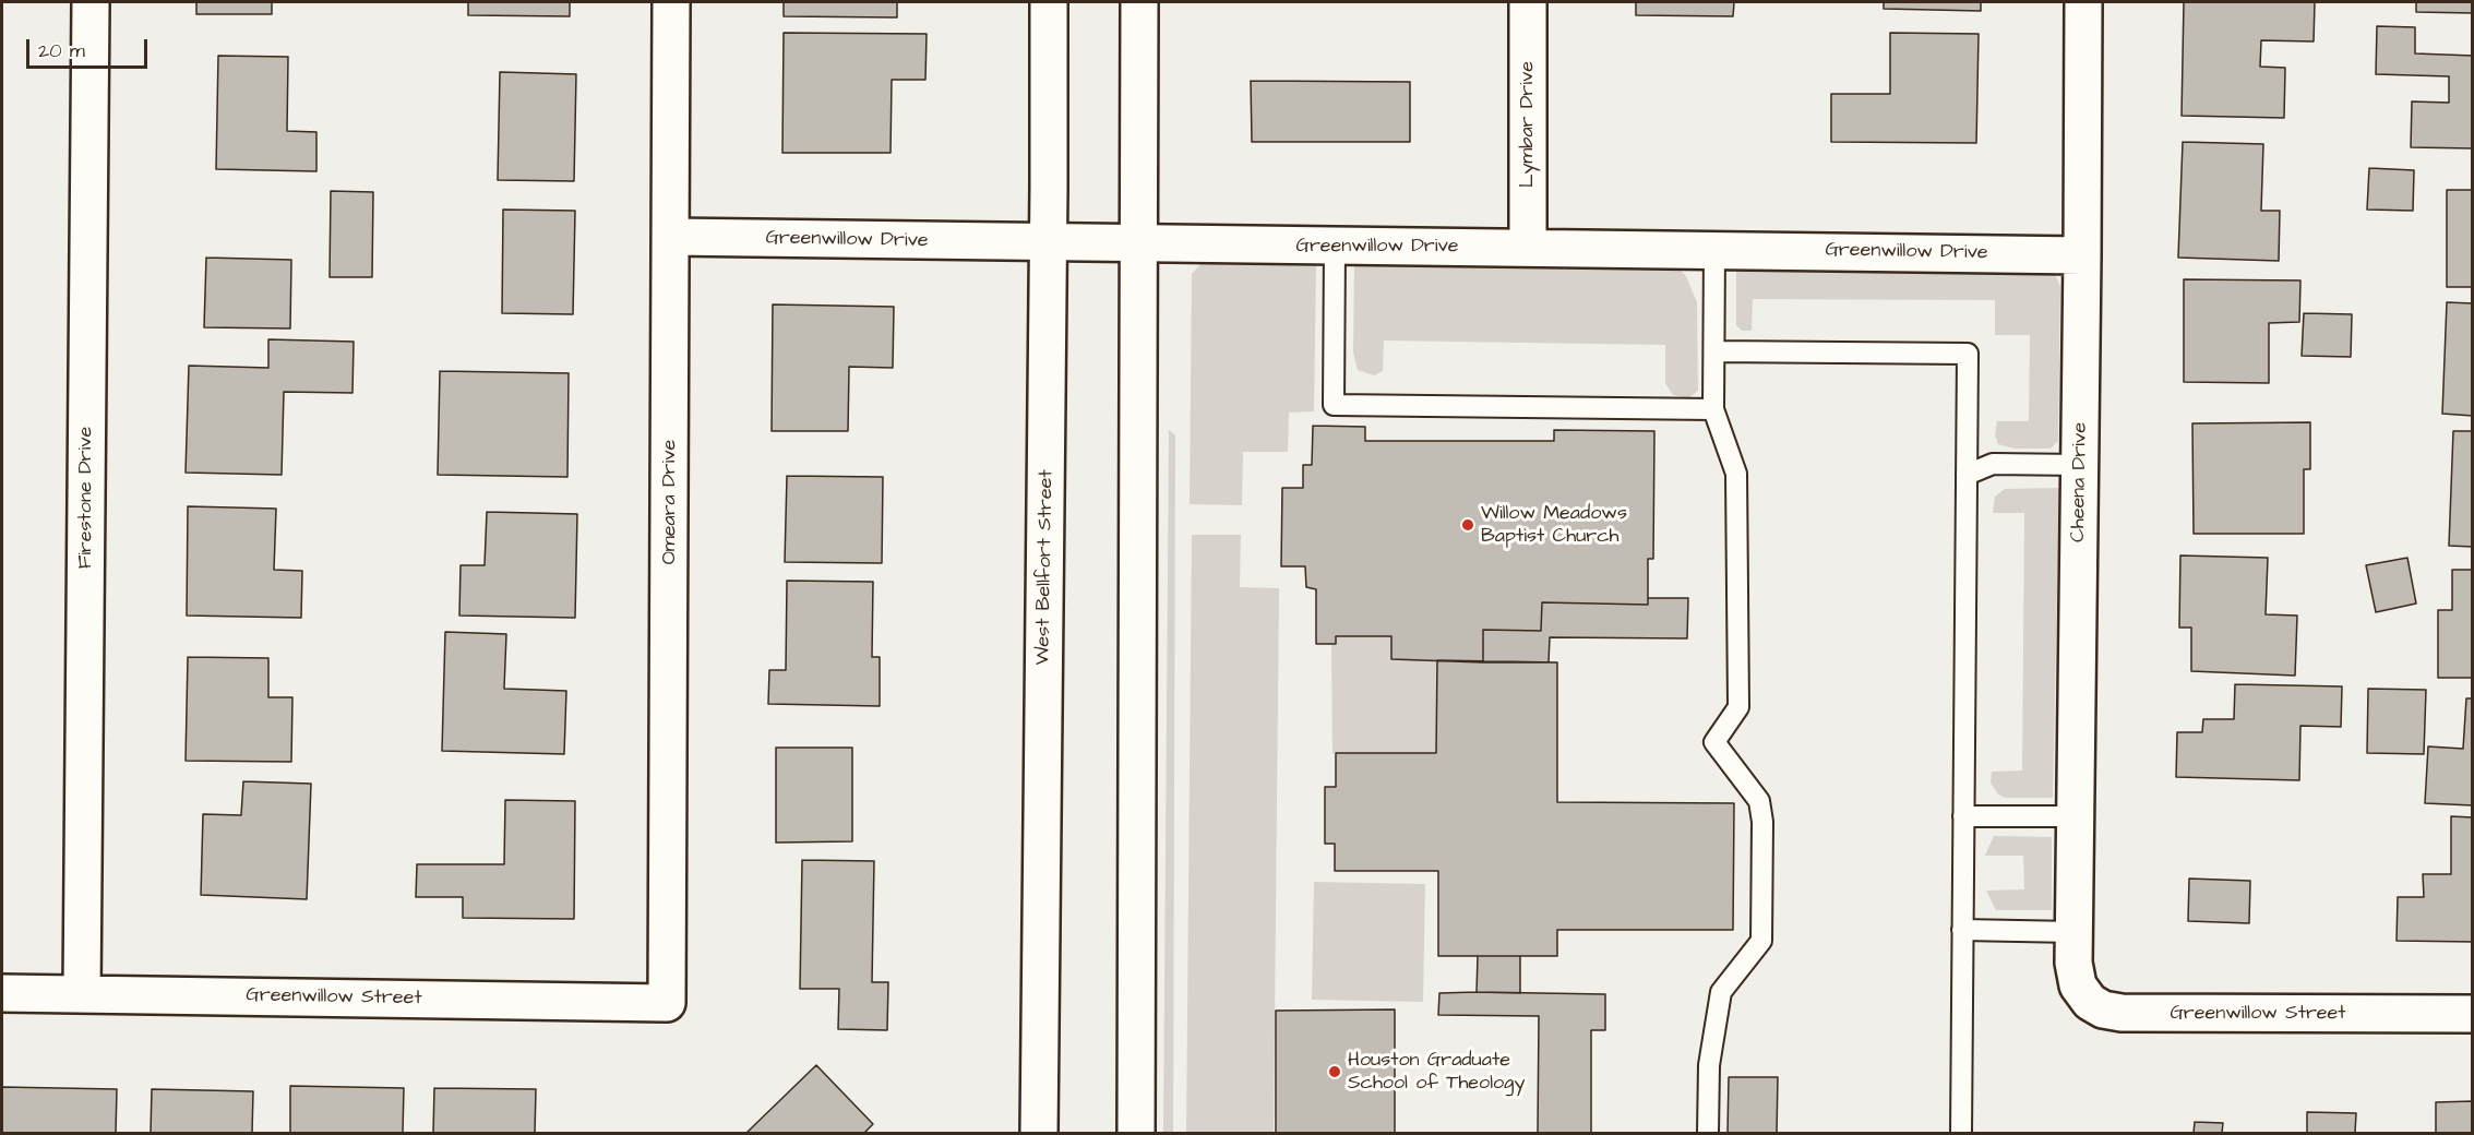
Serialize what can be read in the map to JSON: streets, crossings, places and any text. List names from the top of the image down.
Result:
{
  "streets": {
    "street": [
      "Lymbar Drive",
      "Greenwillow Drive",
      "Cheena Drive",
      "Firestone Drive",
      "Omeara Drive",
      "West Bellfort Street",
      "Greenwillow Street"
    ]
  },
  "crossings": [
    ["Lymbar Drive", "Greenwillow Drive"],
    ["Greenwillow Drive", "Cheena Drive"],
    ["Greenwillow Drive", "Omeara Drive"],
    ["Greenwillow Drive", "West Bellfort Street"],
    ["Cheena Drive", "Greenwillow Street"],
    ["Firestone Drive", "Greenwillow Street"],
    ["Omeara Drive", "Greenwillow Street"]
  ],
  "places": ["Willow Meadows Baptist Church", "Houston Graduate School of Theology"],
  "scale_bar": "20 m"
}
